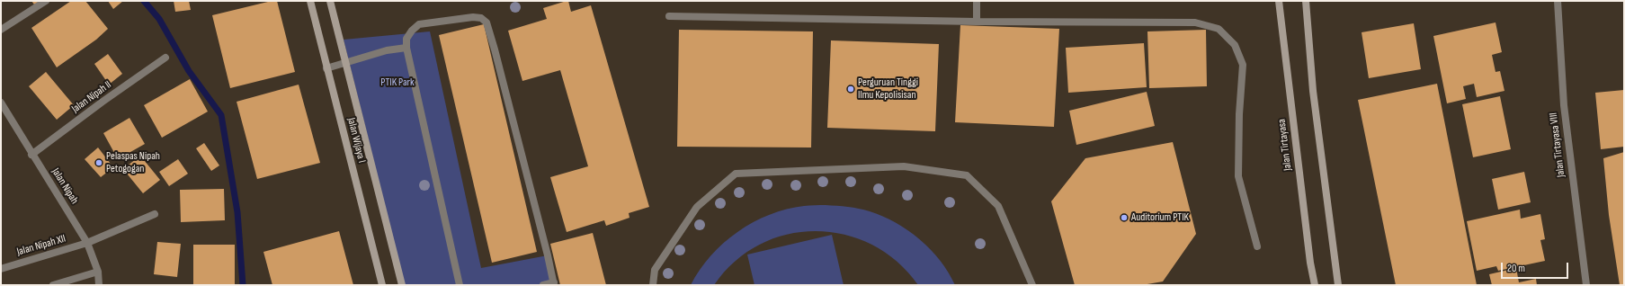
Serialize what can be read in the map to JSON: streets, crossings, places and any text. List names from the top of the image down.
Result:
{
  "streets": {
    "main road": ["Jalan Wijaya I", "Jalan Tirtayasa"],
    "street": [
      "Jalan Nipah II",
      "Jalan Tirtayasa VIII",
      "Jalan Nipah",
      "Jalan Nipah XII"
    ]
  },
  "crossings": [
    ["Jalan Nipah II", "Jalan Nipah"],
    ["Jalan Nipah", "Jalan Nipah XII"]
  ],
  "parks": ["PTIK Park"],
  "places": ["Perguruan Tinggi Ilmu Kepolisisan", "Pelaspas Nipah Petogogan", "Auditorium PTIK"],
  "scale_bar": "20 m"
}
